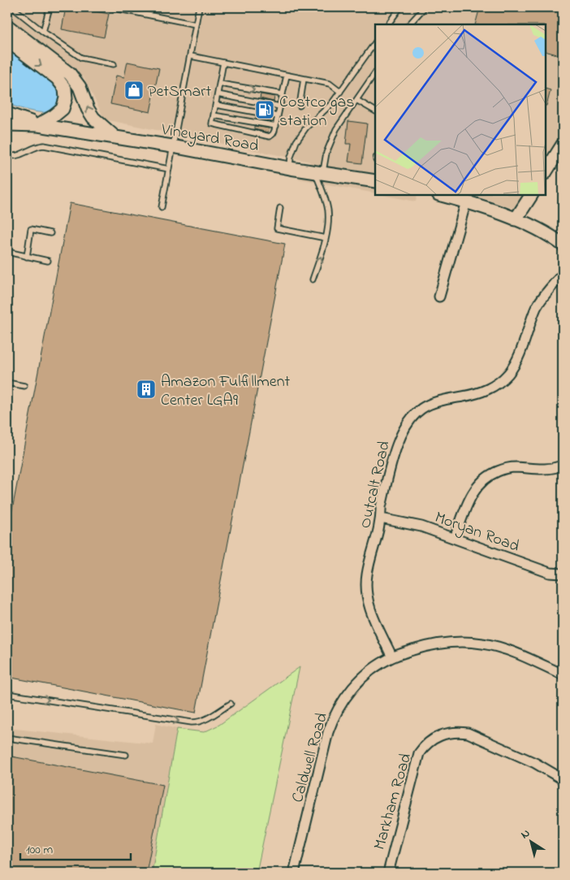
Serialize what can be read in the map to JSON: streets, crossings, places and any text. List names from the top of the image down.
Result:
{
  "streets": {
    "street": [
      "Vineyard Road",
      "Outcalt Road",
      "Moryan Road",
      "Caldwell Road",
      "Markham Road"
    ]
  },
  "crossings": [
    ["Outcalt Road", "Moryan Road"],
    ["Outcalt Road", "Caldwell Road"]
  ],
  "places": {
    "shop": ["PetSmart"],
    "fuel station": ["Costco gas station"],
    "building": ["Amazon Fulfillment Center LGA9"]
  },
  "scale_bar": "100 m",
  "north": "top left"
}
